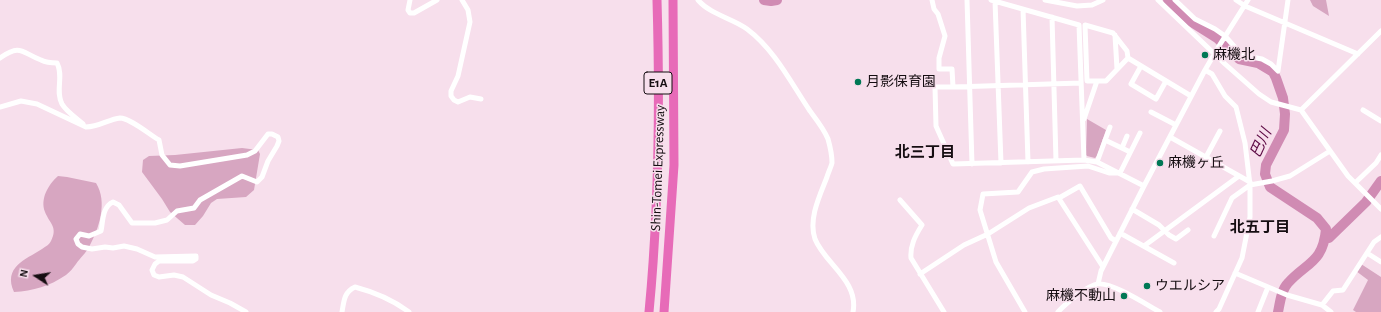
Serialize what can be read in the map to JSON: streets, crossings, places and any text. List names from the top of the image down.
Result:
{
  "streets": {
    "highway": ["E1A", "Shin-Tomei Expressway"]
  },
  "districts": ["北三丁目", "北五丁目"],
  "water": ["巴川"],
  "places": [
    "麻機北",
    "月影保育園",
    "麻機ヶ丘",
    "ウエルシア",
    "麻機不動山"
  ],
  "north": "left"
}
